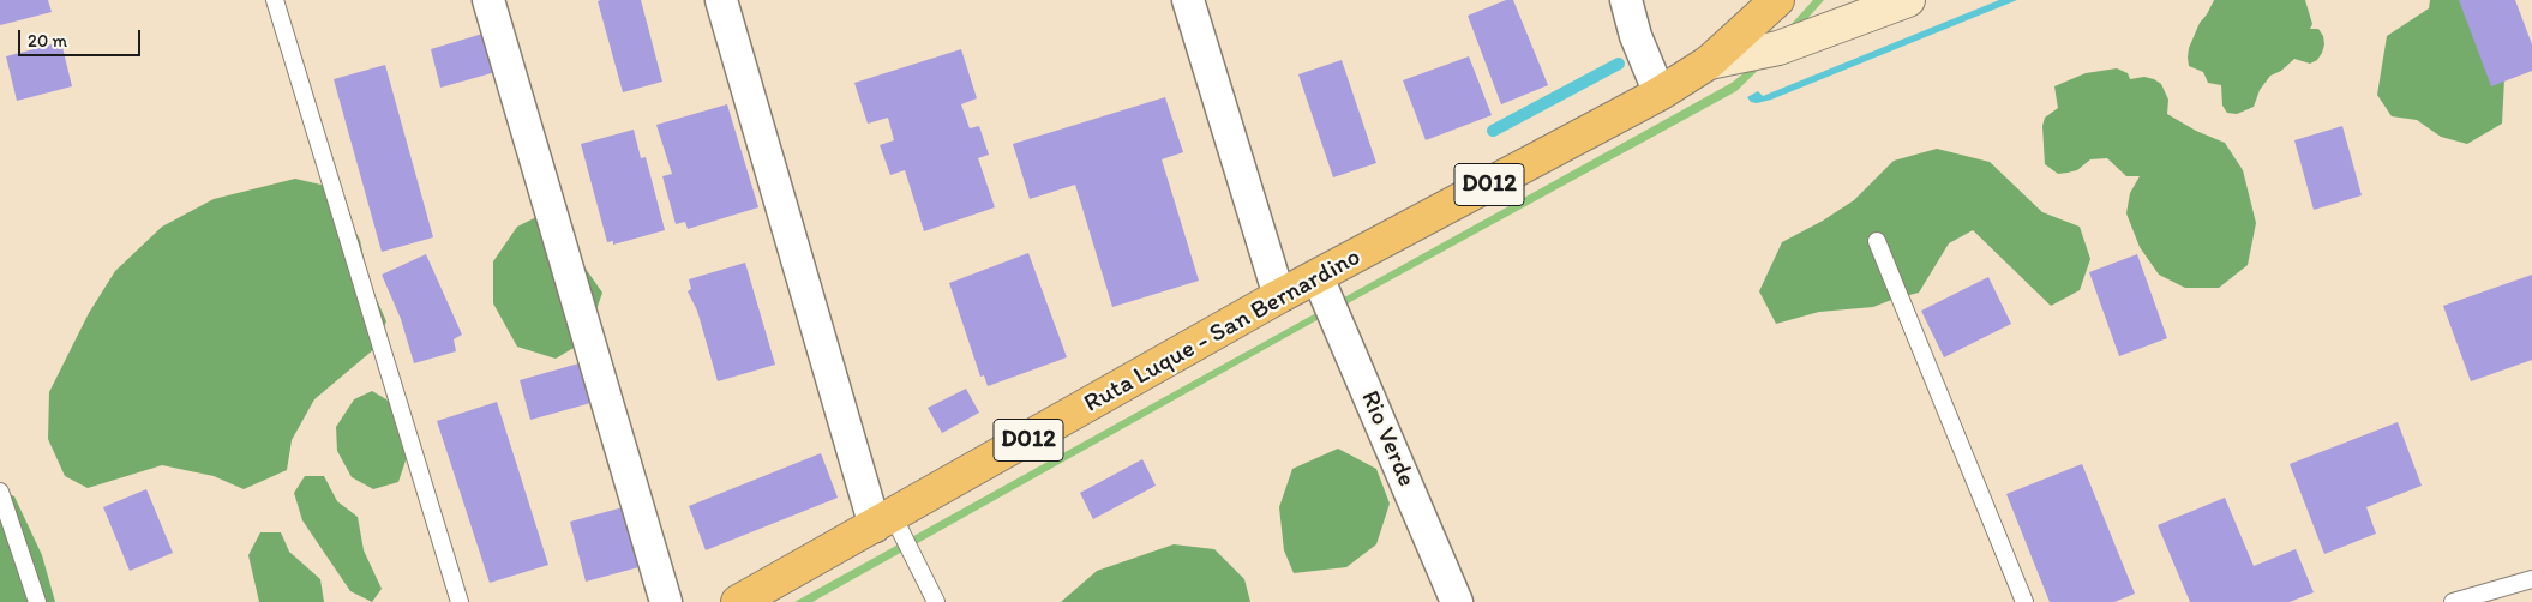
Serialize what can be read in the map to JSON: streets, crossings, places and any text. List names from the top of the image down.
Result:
{
  "streets": {
    "main road": ["D012", "Ruta Luque - San Bernardino"],
    "street": ["Rio Verde"]
  },
  "crossings": [
    ["D012", "Ruta Luque - San Bernardino"],
    ["Ruta Luque - San Bernardino", "Rio Verde"]
  ],
  "scale_bar": "20 m"
}
